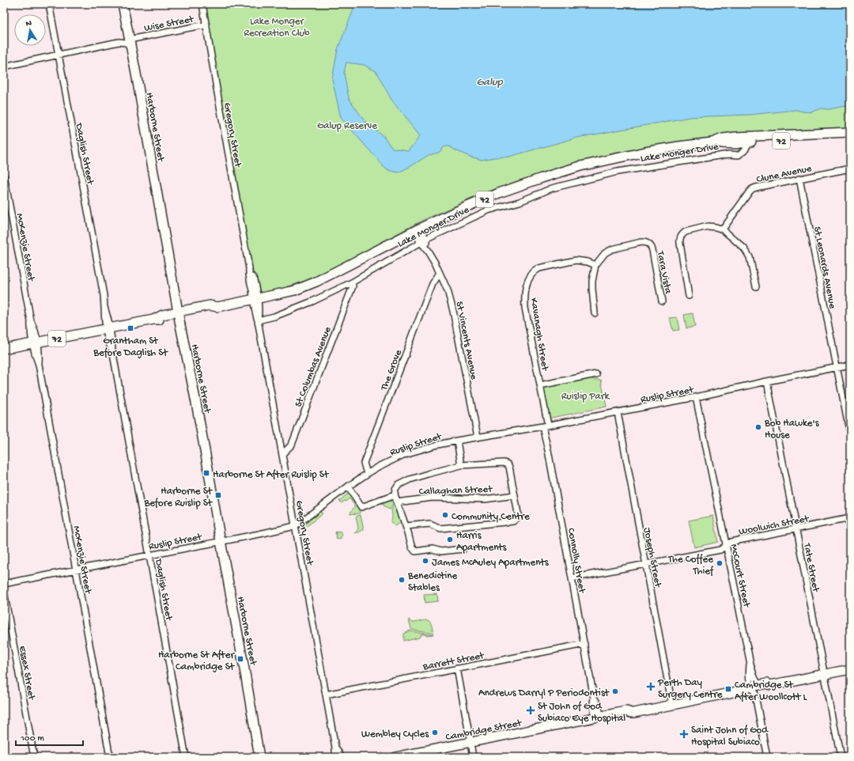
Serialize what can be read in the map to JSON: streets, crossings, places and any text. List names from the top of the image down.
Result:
{
  "streets": {
    "main road": [
      "Harborne Street",
      "72",
      "Lake Monger Drive",
      "Cambridge Street"
    ],
    "street": [
      "Wise Street",
      "Gregory Street",
      "Daglish Street",
      "Clune Avenue",
      "McKenzie Street",
      "St Leonards Avenue",
      "Tara Vista",
      "Kavanagh Street",
      "St Vincents Avenue",
      "St Columbas Avenue",
      "The Grove",
      "Ruslip Street",
      "Callaghan Street",
      "Woolwich Street",
      "Joseph Street",
      "Connolly Street",
      "Tate Street",
      "McCourt Street",
      "Barrett Street",
      "Essex Street"
    ]
  },
  "crossings": [
    ["Wise Street", "Harborne Street"],
    ["Wise Street", "Gregory Street"],
    ["Harborne Street", "72"],
    ["Harborne Street", "Ruslip Street"],
    ["Gregory Street", "72"],
    ["Gregory Street", "Lake Monger Drive"],
    ["Gregory Street", "St Columbas Avenue"],
    ["Gregory Street", "Ruslip Street"],
    ["Gregory Street", "Barrett Street"],
    ["72", "Lake Monger Drive"],
    ["72", "Daglish Street"],
    ["72", "McKenzie Street"],
    ["Lake Monger Drive", "St Vincents Avenue"],
    ["Lake Monger Drive", "St Columbas Avenue"],
    ["Daglish Street", "Ruslip Street"],
    ["Clune Avenue", "St Leonards Avenue"],
    ["McKenzie Street", "Ruslip Street"],
    ["St Leonards Avenue", "Ruslip Street"],
    ["Tara Vista", "Kavanagh Street"],
    ["Kavanagh Street", "Ruslip Street"],
    ["Kavanagh Street", "Connolly Street"],
    ["St Vincents Avenue", "The Grove"],
    ["St Vincents Avenue", "Ruslip Street"],
    ["The Grove", "Ruslip Street"],
    ["Ruslip Street", "Joseph Street"],
    ["Ruslip Street", "Connolly Street"],
    ["Ruslip Street", "Tate Street"],
    ["Ruslip Street", "McCourt Street"],
    ["Woolwich Street", "Joseph Street"],
    ["Woolwich Street", "Connolly Street"],
    ["Woolwich Street", "Tate Street"],
    ["Woolwich Street", "McCourt Street"],
    ["Joseph Street", "Cambridge Street"],
    ["Connolly Street", "Barrett Street"],
    ["Connolly Street", "Cambridge Street"],
    ["Tate Street", "Cambridge Street"],
    ["McCourt Street", "Cambridge Street"]
  ],
  "water": ["Galup"],
  "parks": ["Lake Monger Recreation Club", "Galup Reserve", "Ruislip Park"],
  "places": {
    "transit": [
      "Grantham St Before Daglish St",
      "Harborne St After Ruislip St",
      "Harborne St Before Ruislip St",
      "Harborne St After Cambridge St",
      "Cambridge St After Woollcott L"
    ],
    "other": [
      "Bob Hawke's House",
      "Community Centre",
      "Harris Apartments",
      "James McAuley Apartments",
      "The Coffee Thief",
      "Benedictine Stables",
      "Andrews Darryl P Periodontist",
      "Wembley Cycles"
    ],
    "health": ["Perth Day Surgery Centre", "St John of God Subiaco Eye Hospital", "Saint John of God Hospital Subiaco"]
  },
  "scale_bar": "100 m",
  "north": "top"
}
